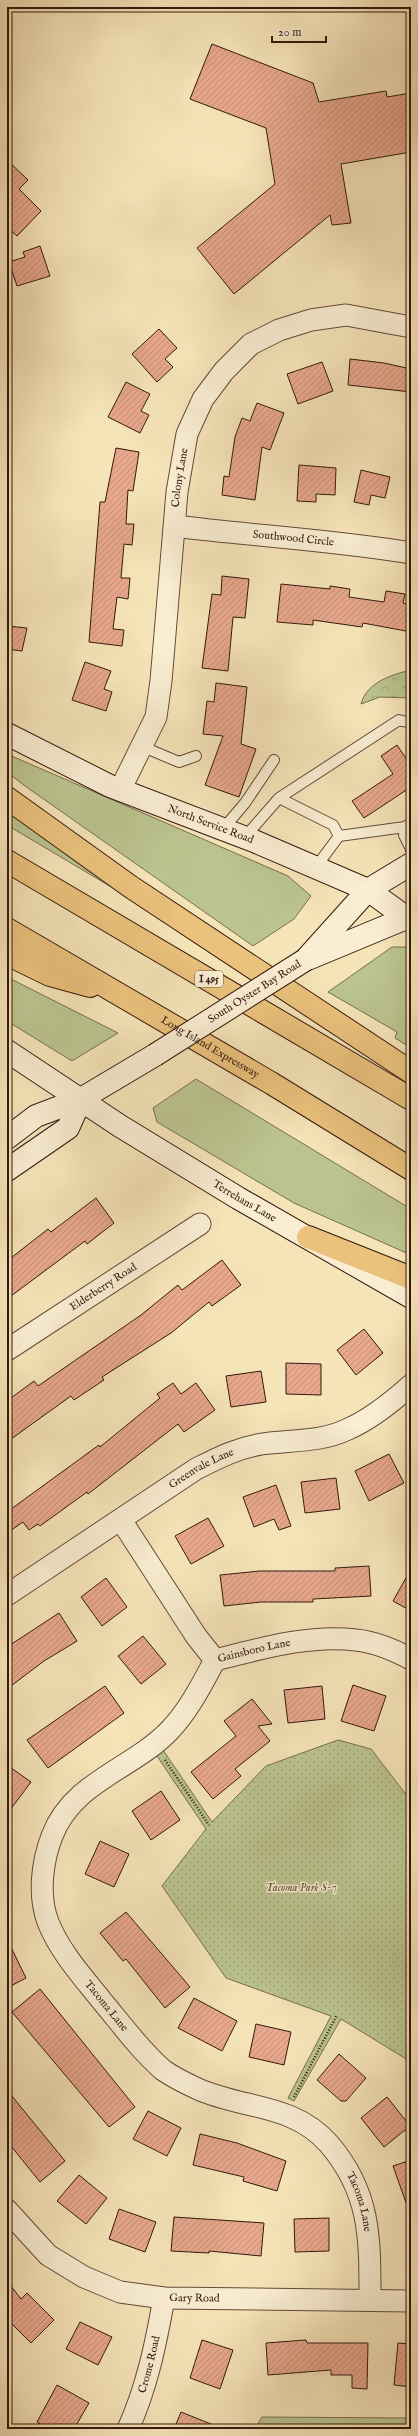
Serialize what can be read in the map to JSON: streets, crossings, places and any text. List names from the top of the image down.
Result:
{
  "streets": {
    "highway": ["I 495", "Long Island Expressway"],
    "main road": ["North Service Road", "South Oyster Bay Road", "Terrehans Lane"],
    "street": [
      "Colony Lane",
      "Southwood Circle",
      "Elderberry Road",
      "Greenvale Lane",
      "Gainsboro Lane",
      "Tacoma Lane",
      "Gary Road",
      "Crome Road"
    ]
  },
  "crossings": [
    ["Colony Lane", "Southwood Circle"],
    ["Colony Lane", "North Service Road"],
    ["North Service Road", "South Oyster Bay Road"],
    ["South Oyster Bay Road", "Terrehans Lane"],
    ["Greenvale Lane", "Gainsboro Lane"],
    ["Gainsboro Lane", "Tacoma Lane"],
    ["Tacoma Lane", "Gary Road"],
    ["Gary Road", "Crome Road"]
  ],
  "parks": ["Tacoma Park S-7"],
  "scale_bar": "20 m"
}
